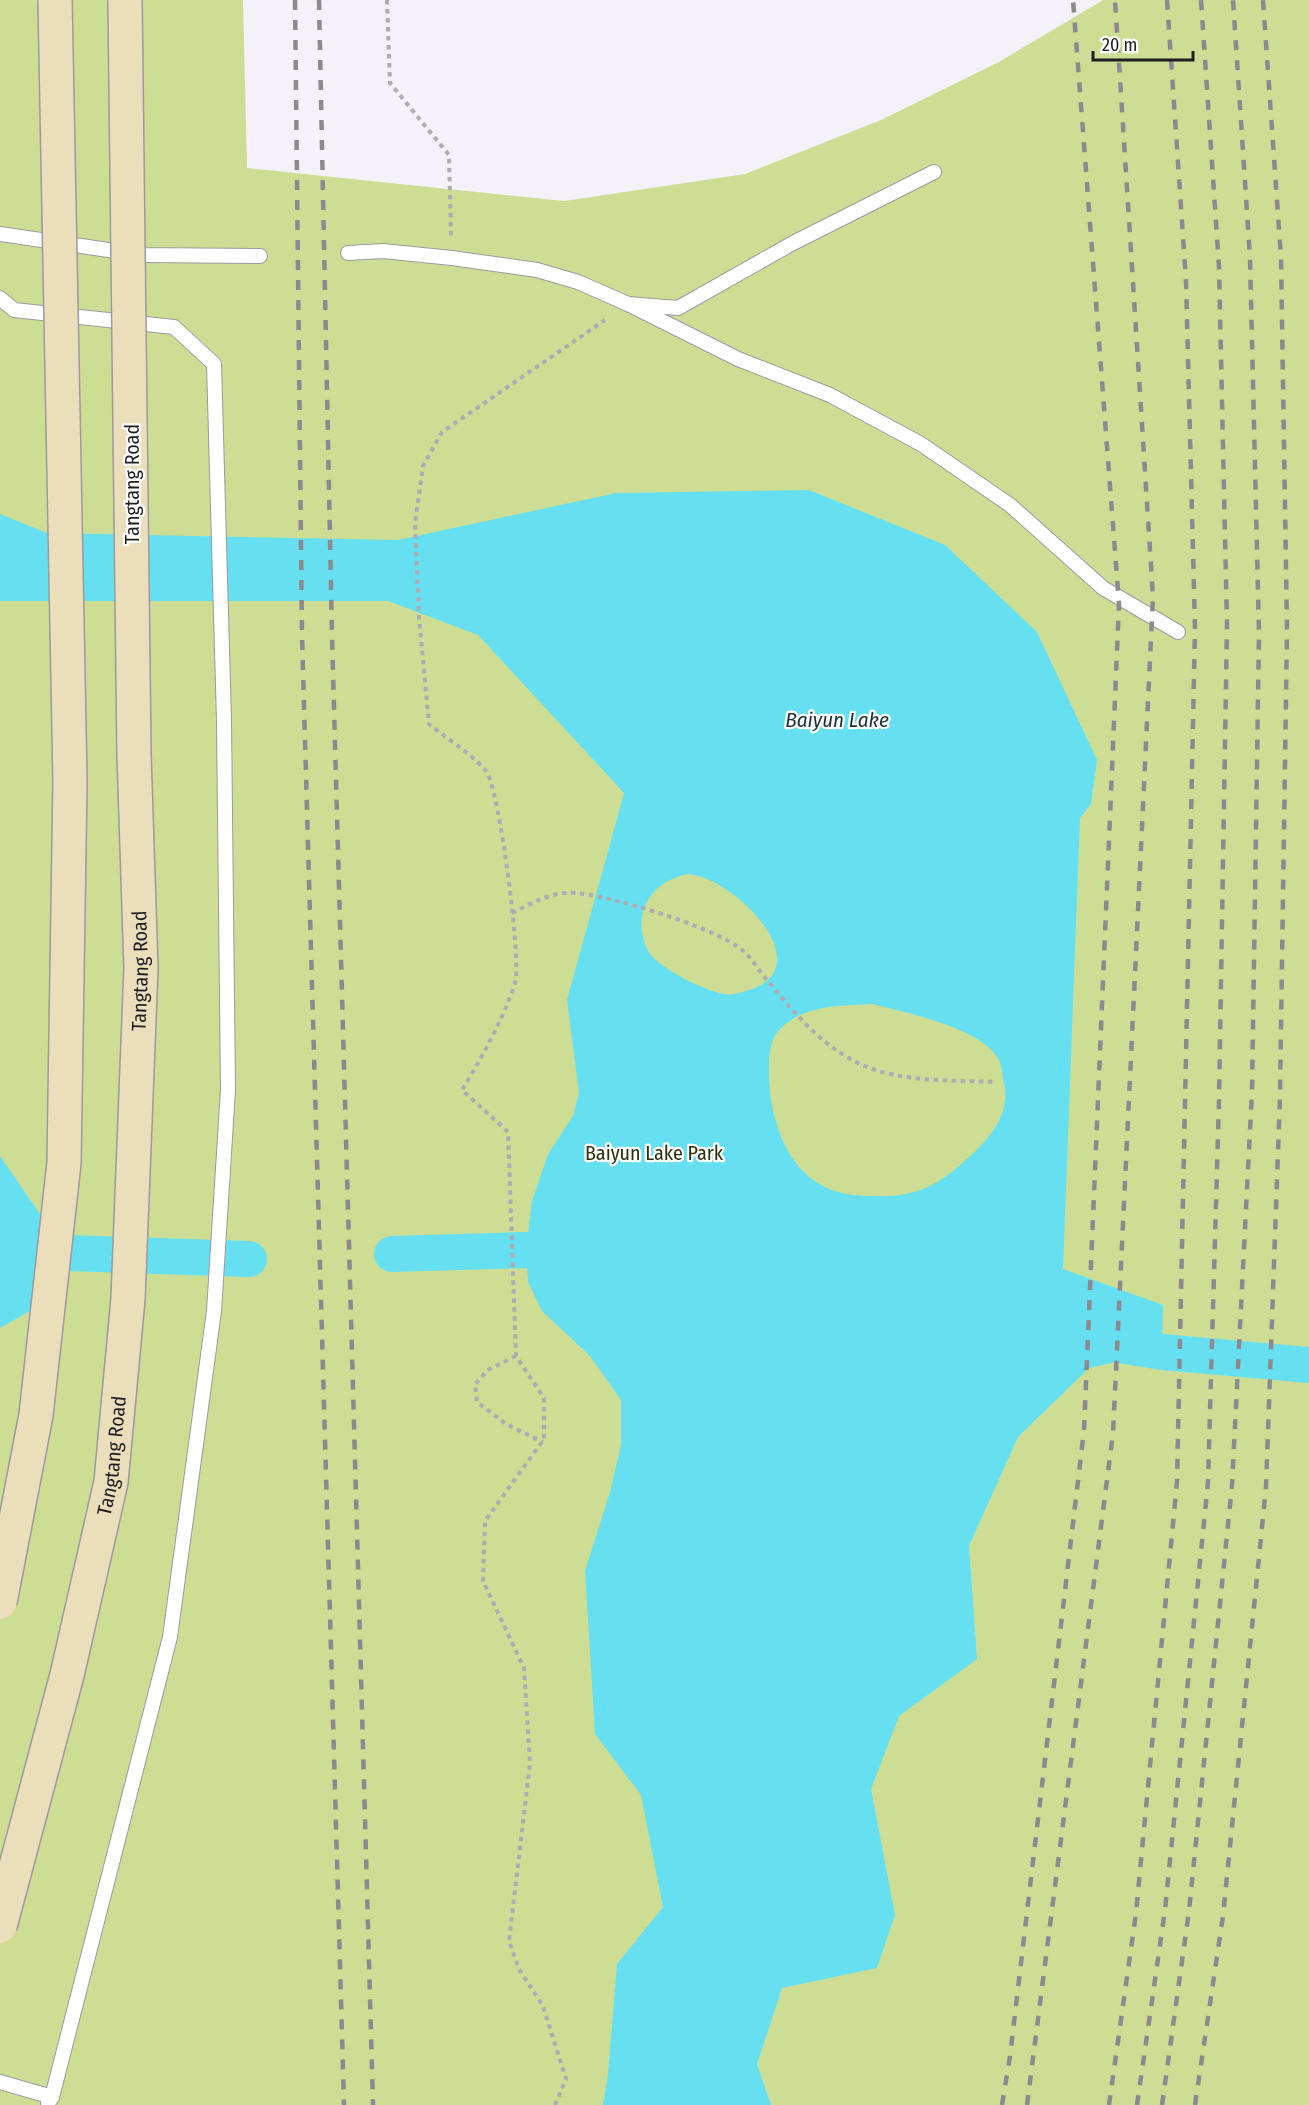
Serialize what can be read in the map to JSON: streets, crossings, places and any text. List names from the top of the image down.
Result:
{
  "streets": {
    "street": ["Tangtang Road"]
  },
  "water": ["Baiyun Lake"],
  "parks": ["Baiyun Lake Park"],
  "scale_bar": "20 m"
}
